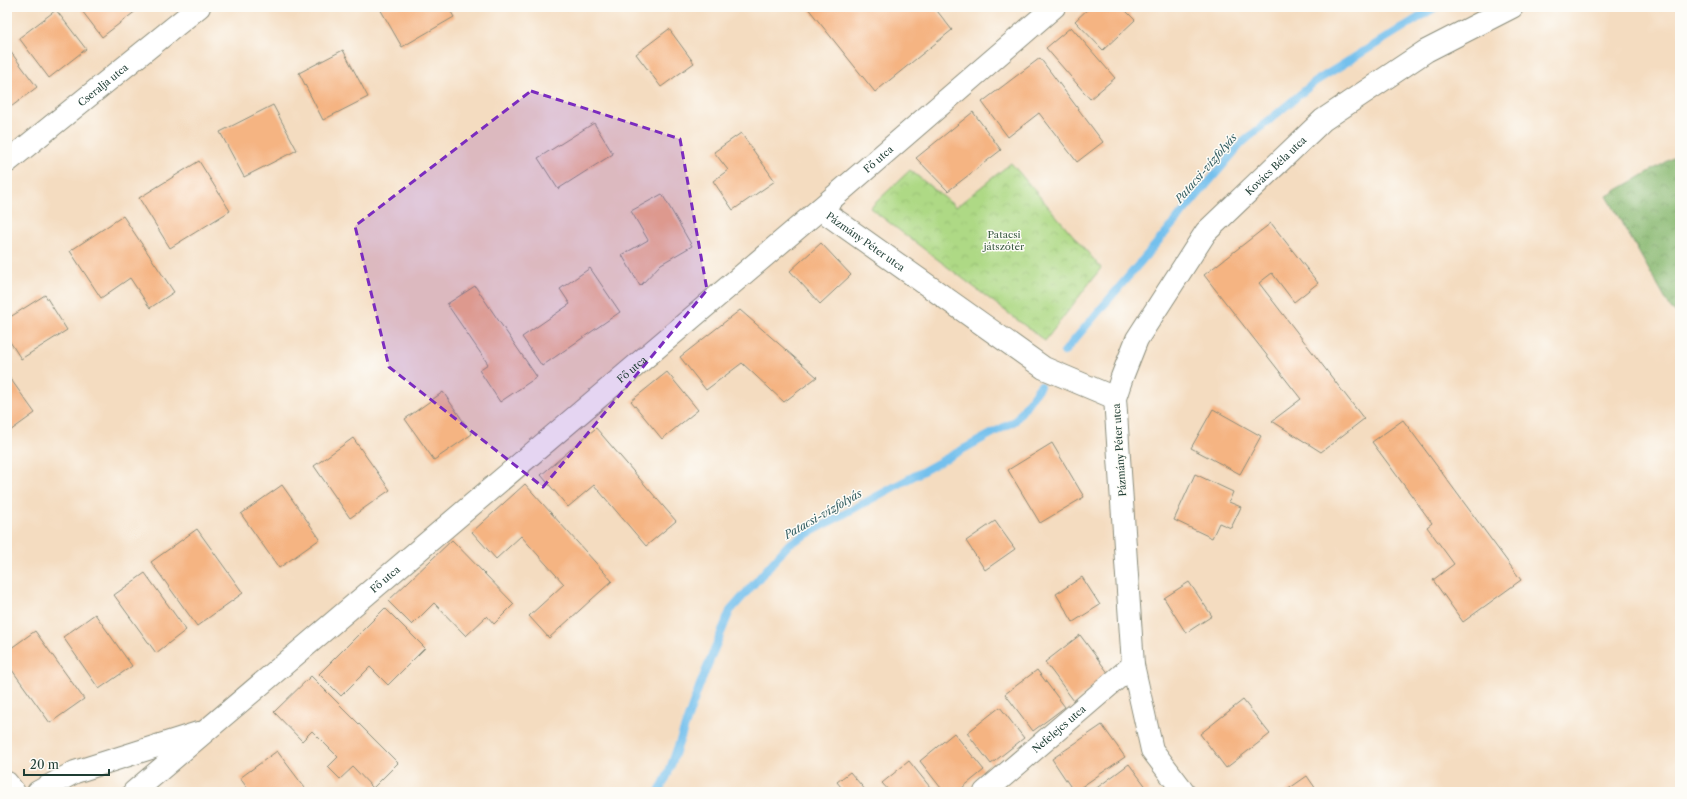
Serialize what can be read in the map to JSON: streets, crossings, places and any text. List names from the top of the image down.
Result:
{
  "streets": {
    "street": [
      "Cseralja utca",
      "Fő utca",
      "Kovács Béla utca",
      "Pázmány Péter utca",
      "Nefelejcs utca"
    ]
  },
  "crossings": [
    ["Fő utca", "Pázmány Péter utca"],
    ["Kovács Béla utca", "Pázmány Péter utca"],
    ["Pázmány Péter utca", "Nefelejcs utca"]
  ],
  "water": ["Patacsi-vízfolyás"],
  "parks": ["Patacsi játszótér"],
  "scale_bar": "20 m"
}
